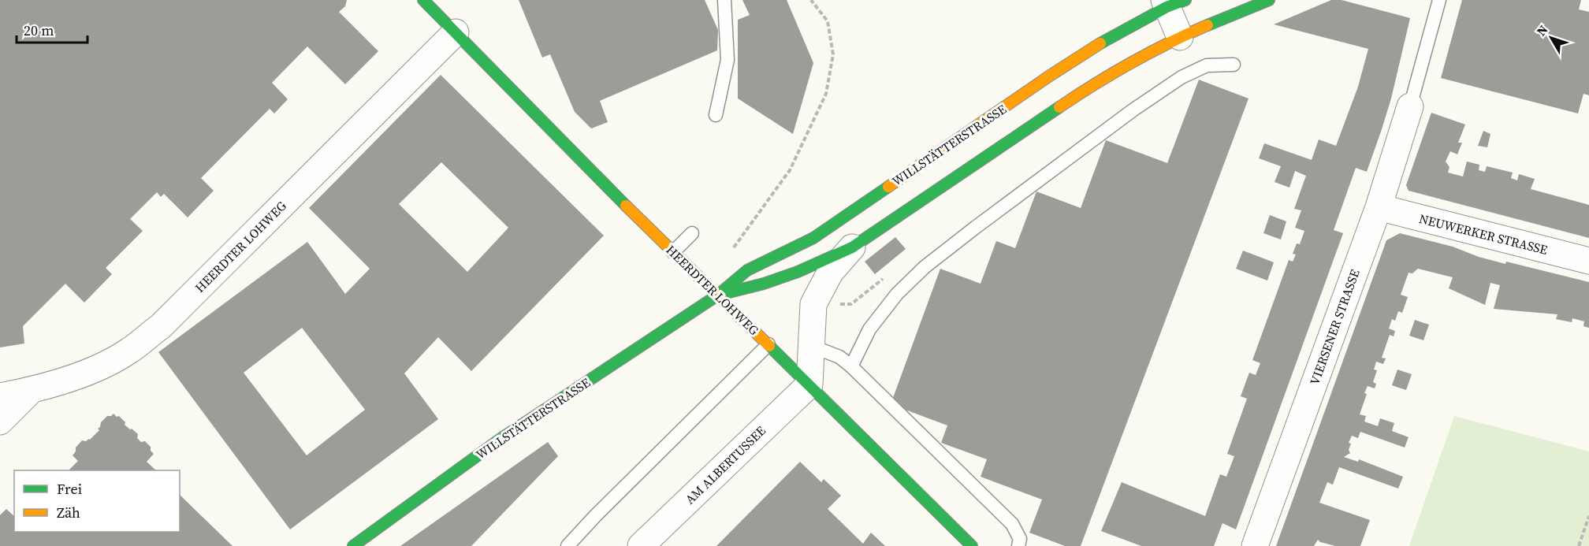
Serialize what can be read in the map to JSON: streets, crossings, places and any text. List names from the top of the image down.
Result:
{
  "streets": {
    "street": [
      "WILLSTÄTTERSTRASSE",
      "NEUWERKER STRASSE",
      "HEERDTER LOHWEG",
      "VIERSENER STRASSE",
      "AM ALBERTUSSEE"
    ]
  },
  "crossings": [
    ["WILLSTÄTTERSTRASSE", "HEERDTER LOHWEG"],
    ["WILLSTÄTTERSTRASSE", "AM ALBERTUSSEE"],
    ["NEUWERKER STRASSE", "VIERSENER STRASSE"],
    ["HEERDTER LOHWEG", "AM ALBERTUSSEE"]
  ],
  "legend": ["Frei", "Zäh"],
  "scale_bar": "20 m",
  "north": "top left"
}
